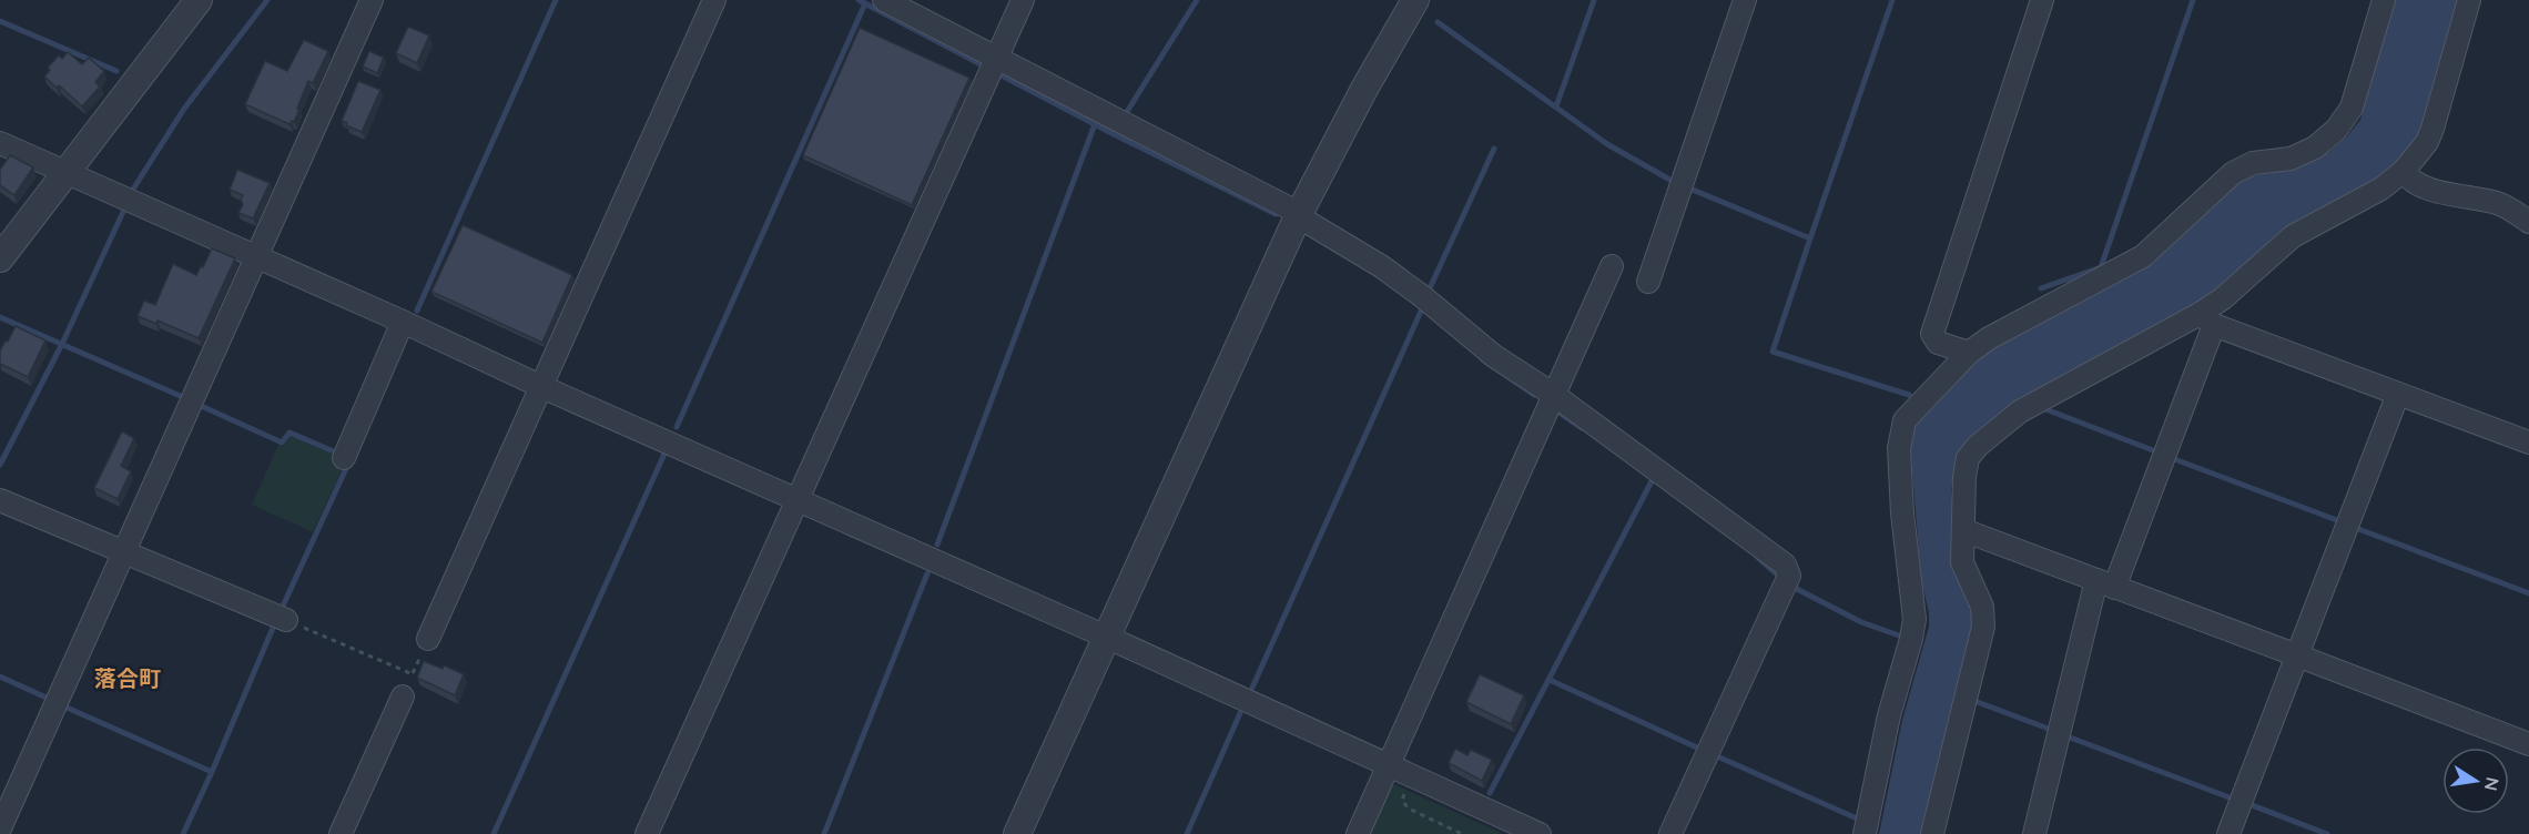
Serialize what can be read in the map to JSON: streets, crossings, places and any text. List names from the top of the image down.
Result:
{
  "districts": ["落合町"],
  "north": "right"
}
